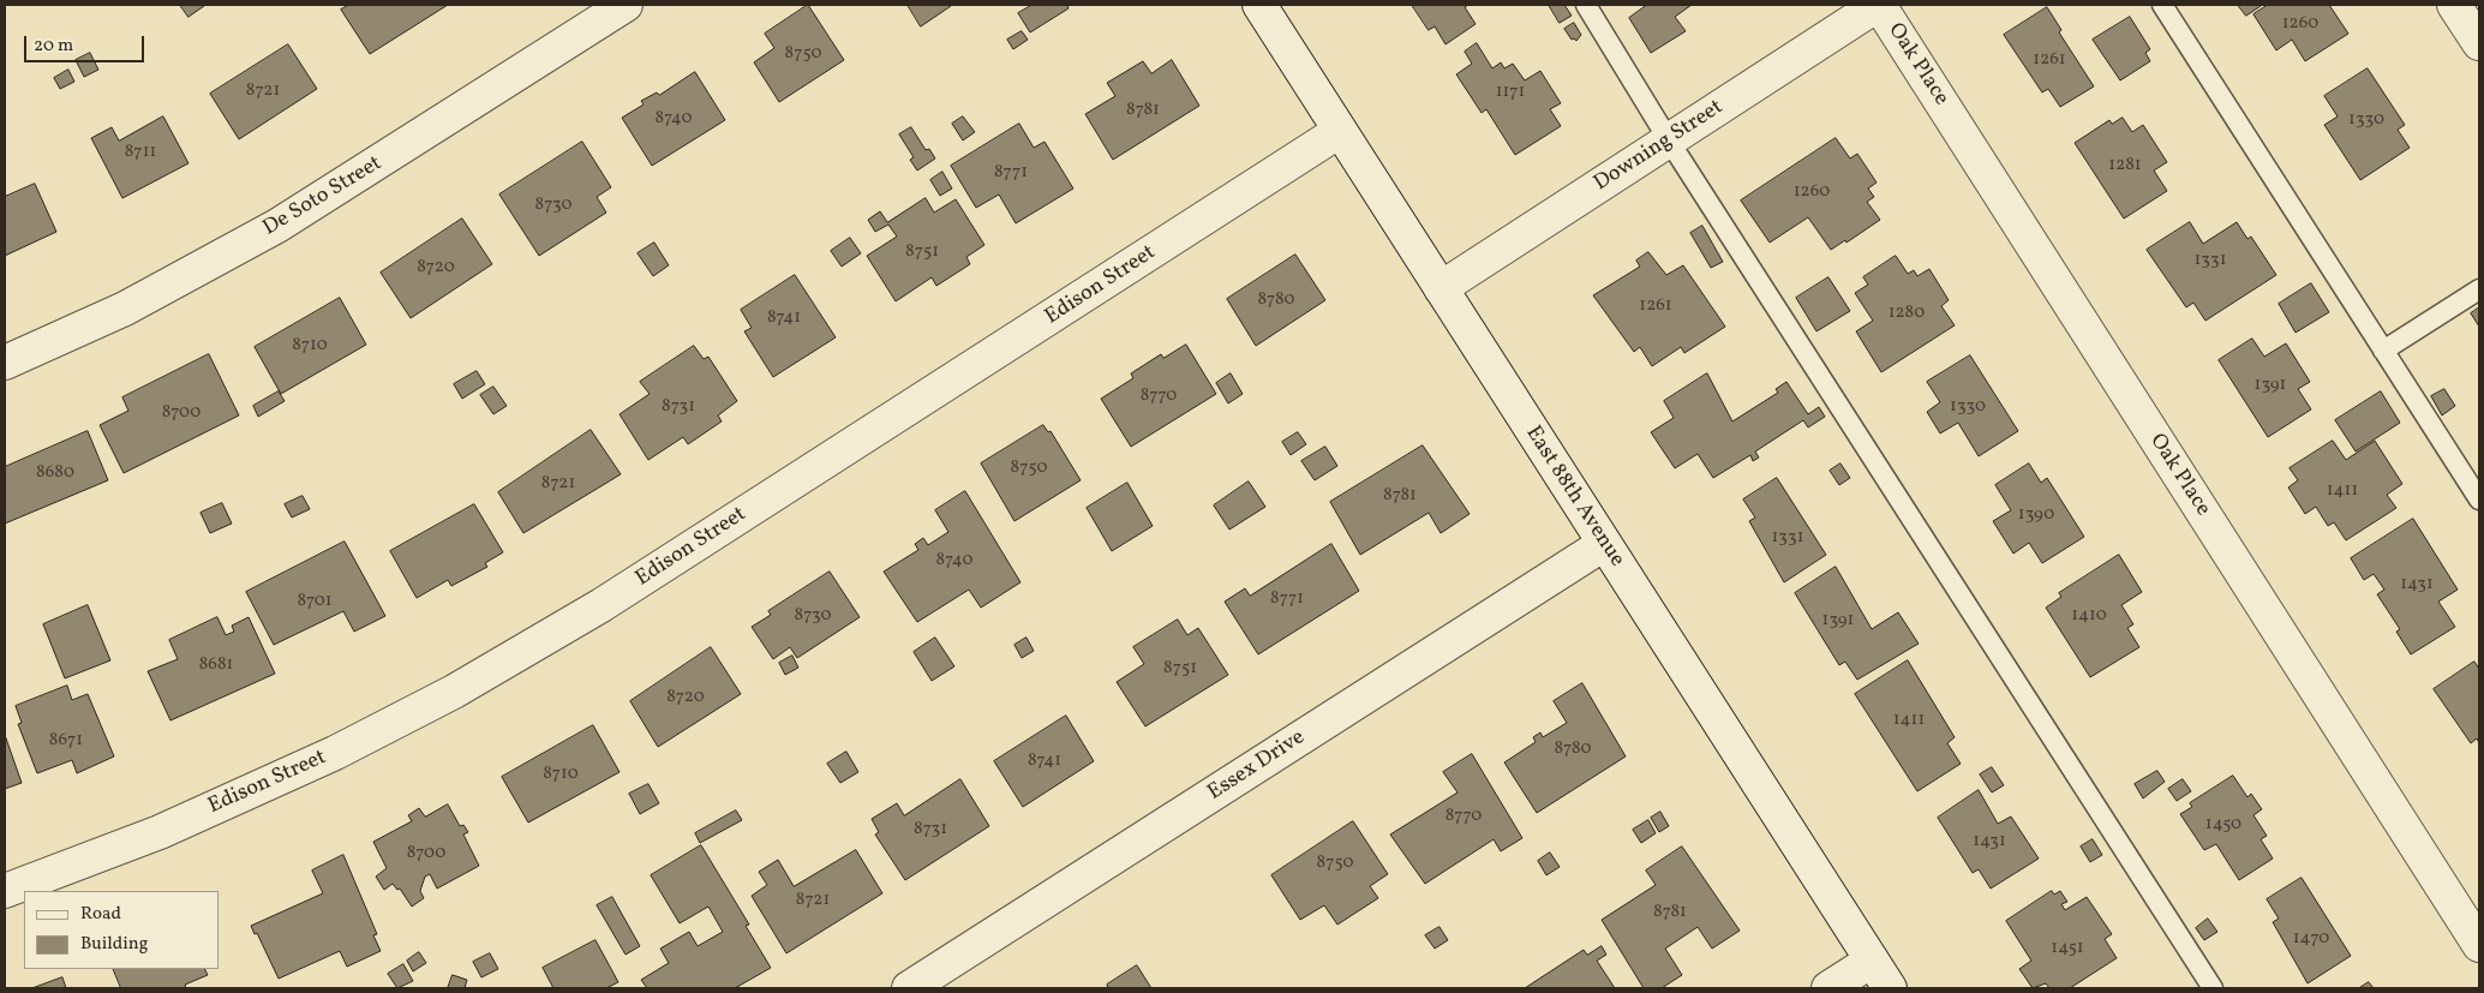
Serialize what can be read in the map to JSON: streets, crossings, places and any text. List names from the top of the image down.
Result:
{
  "streets": {
    "street": [
      "Oak Place",
      "Downing Street",
      "De Soto Street",
      "Edison Street",
      "East 88th Avenue",
      "Essex Drive"
    ]
  },
  "crossings": [
    ["Oak Place", "Downing Street"],
    ["Downing Street", "East 88th Avenue"],
    ["Edison Street", "East 88th Avenue"],
    ["East 88th Avenue", "Essex Drive"]
  ],
  "house_numbers": [
    "1260",
    "8750",
    "1261",
    "8721",
    "1171",
    "8781",
    "8740",
    "1330",
    "8711",
    "1281",
    "8771",
    "1260",
    "8730",
    "8751",
    "1331",
    "8720",
    "8780",
    "1261",
    "1280",
    "8741",
    "8710",
    "1391",
    "8770",
    "8731",
    "1330",
    "8700",
    "8750",
    "8680",
    "8721",
    "1411",
    "8781",
    "1390",
    "1331",
    "8740",
    "1431",
    "8771",
    "8701",
    "8730",
    "1410",
    "1391",
    "8681",
    "8751",
    "8720",
    "1411",
    "8671",
    "8780",
    "8741",
    "8710",
    "8770",
    "1450",
    "8731",
    "1431",
    "8700",
    "8750",
    "8721",
    "8781",
    "1470",
    "1451"
  ],
  "legend": ["Road", "Building"],
  "scale_bar": "20 m"
}
